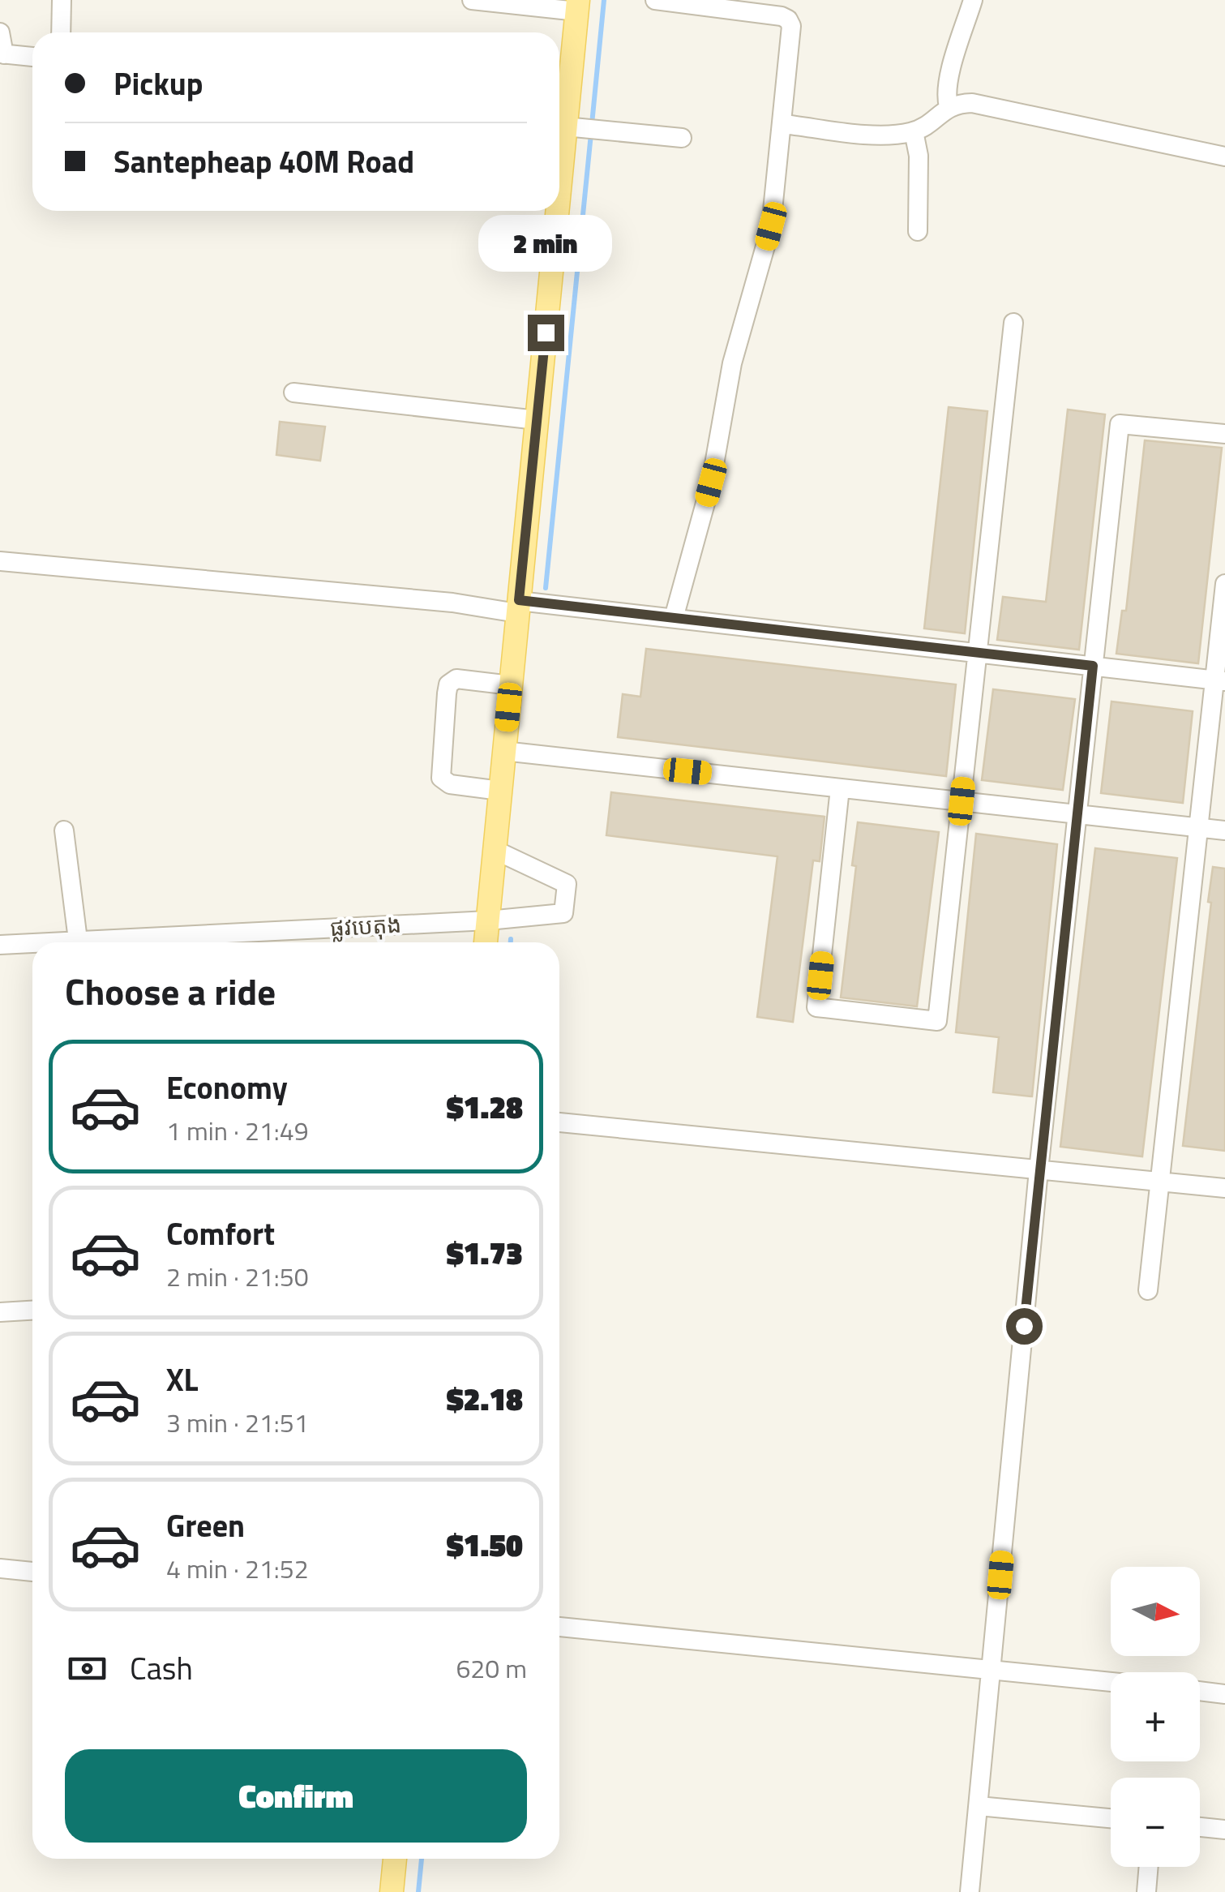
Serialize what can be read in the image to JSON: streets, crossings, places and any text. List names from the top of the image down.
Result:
{
  "streets": {
    "street": ["ផ្លូវបេតុង"]
  },
  "north": "right",
  "page": {
    "banner": ["Pickup", "Santepheap 40M Road"],
    "bubble": "2 min",
    "heading": "Choose a ride",
    "list": [
      {
        "name": "Economy",
        "note": "1 min · 21:49",
        "value": "$1.28"
      },
      {
        "name": "Comfort",
        "note": "2 min · 21:50",
        "value": "$1.73"
      },
      {
        "name": "XL",
        "note": "3 min · 21:51",
        "value": "$2.18"
      },
      {
        "name": "Green",
        "note": "4 min · 21:52",
        "value": "$1.50"
      }
    ],
    "map_buttons": ["+", "−"],
    "pay": ["Cash", "620 m"],
    "buttons": "Confirm"
  }
}
